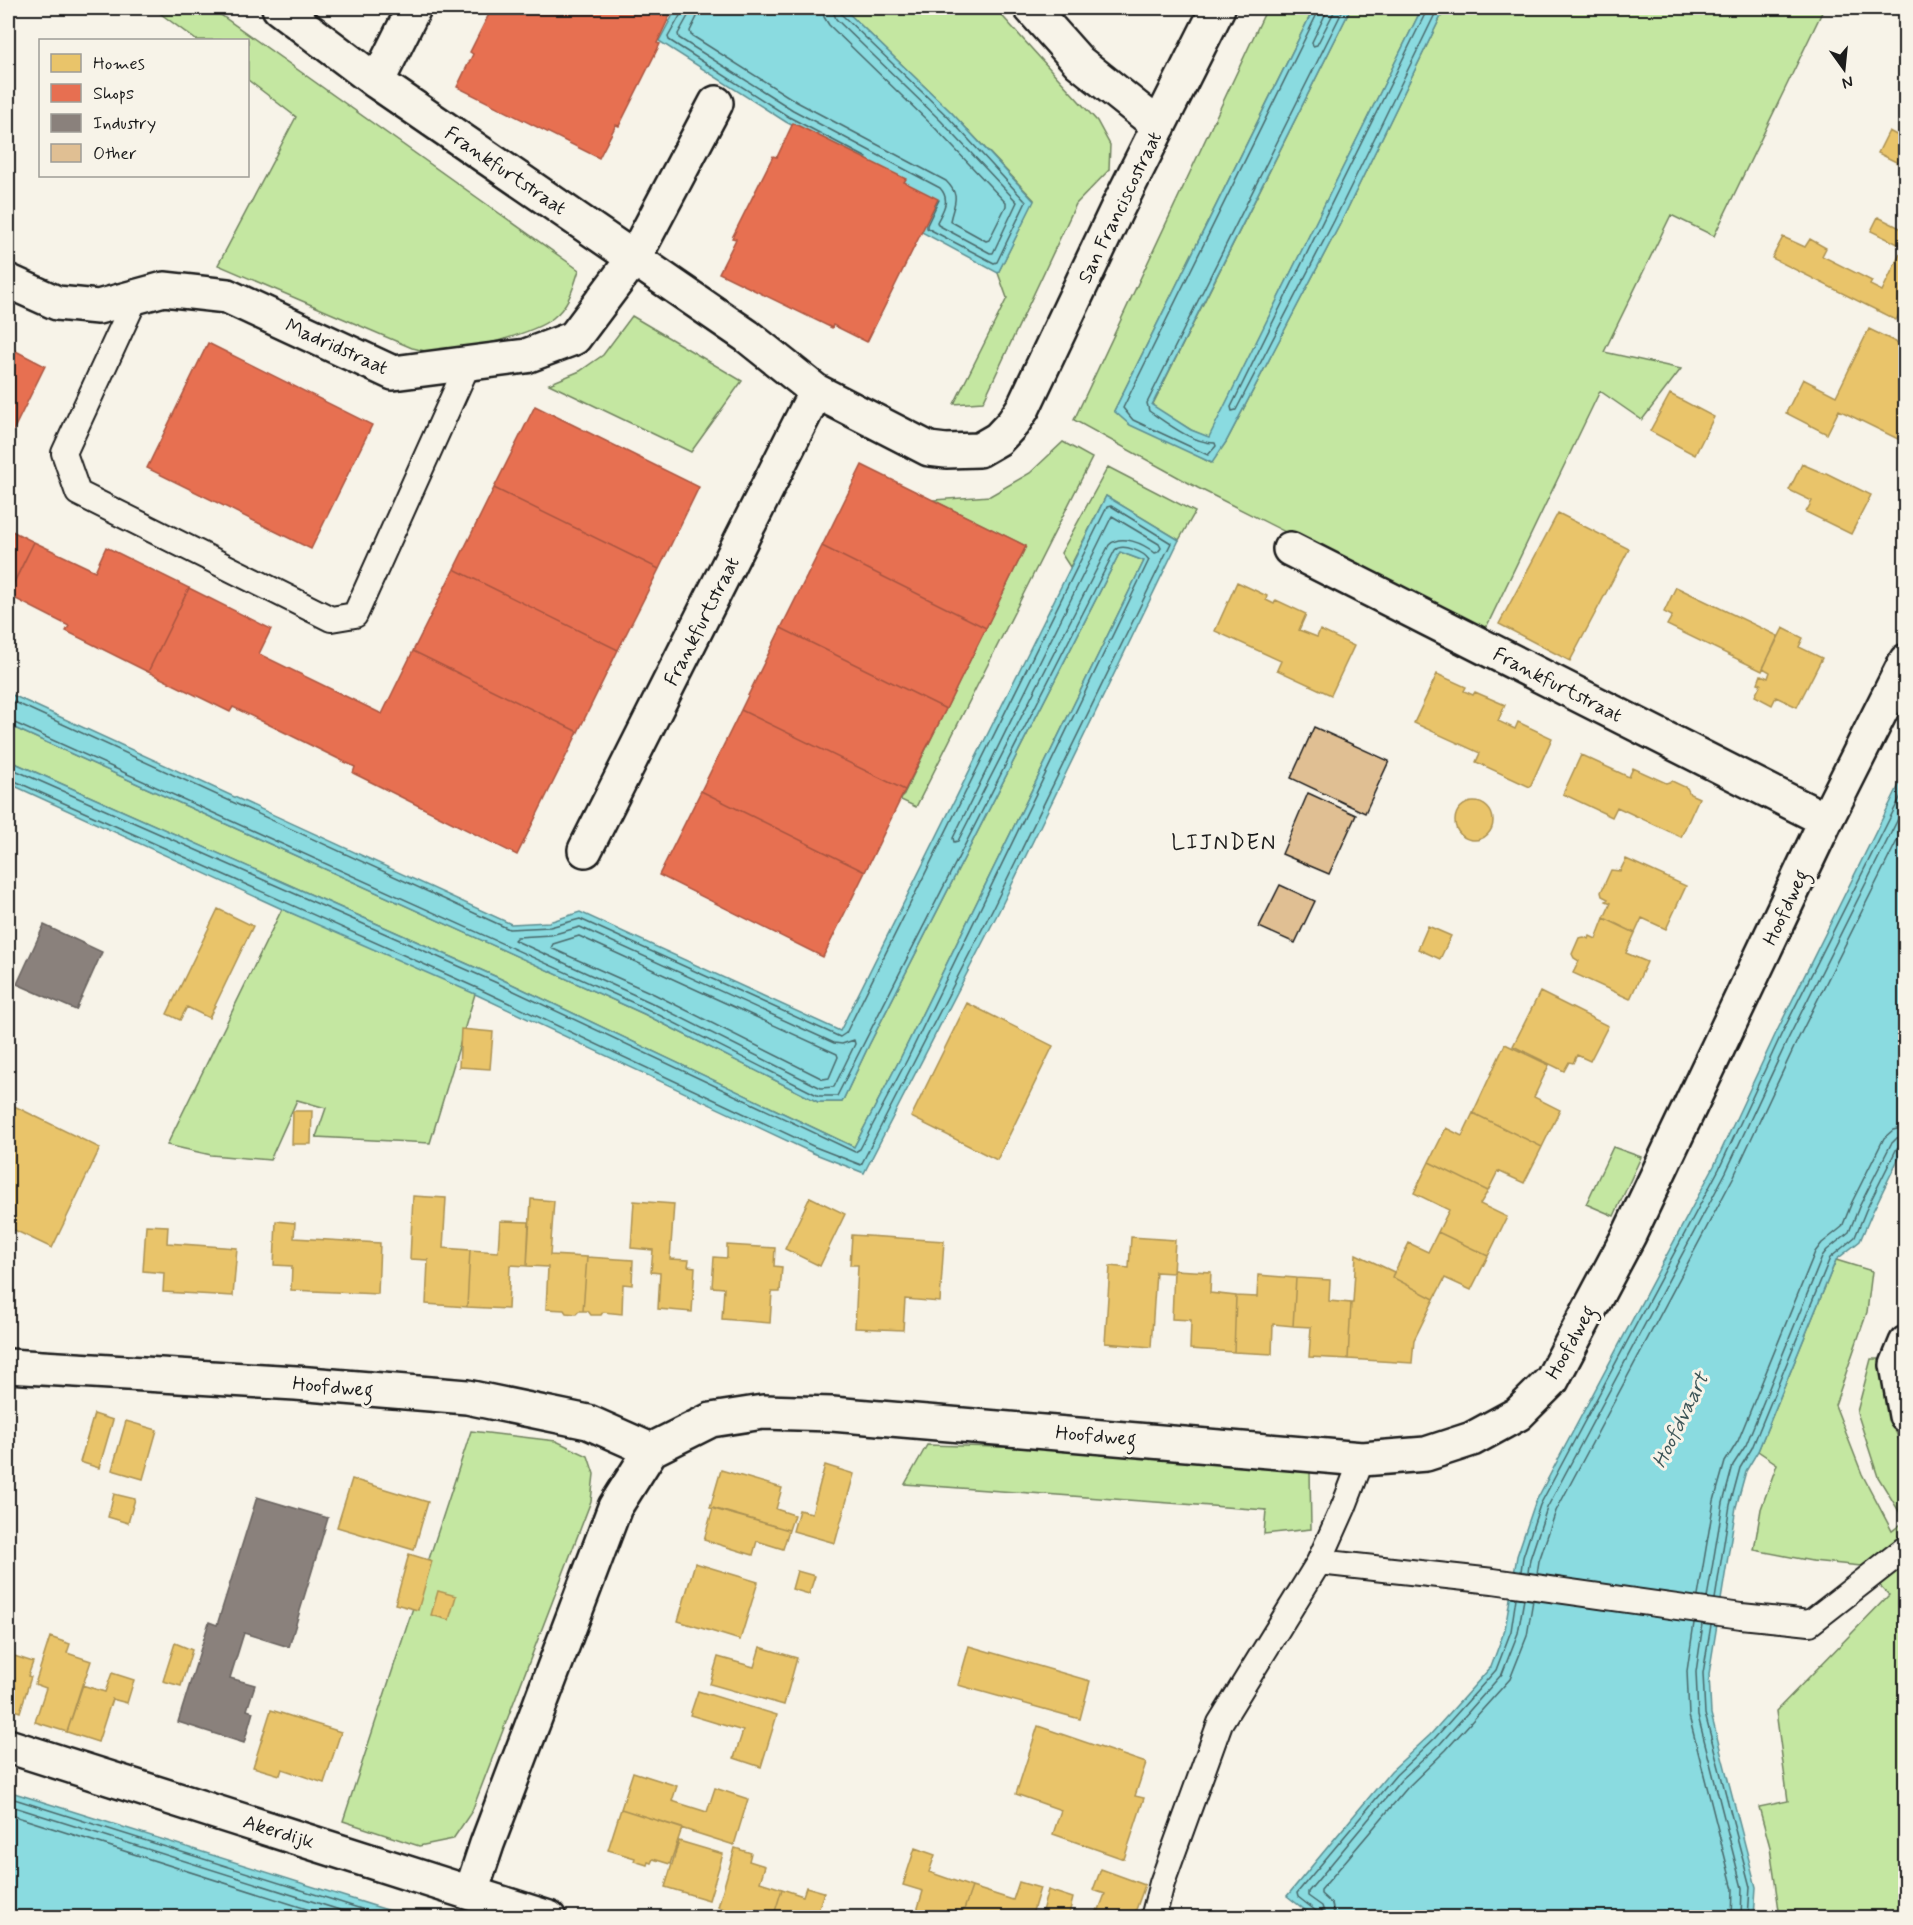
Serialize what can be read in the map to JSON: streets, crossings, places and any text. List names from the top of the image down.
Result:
{
  "streets": {
    "street": [
      "Frankfurtstraat",
      "San Franciscostraat",
      "Madridstraat",
      "Hoofdweg",
      "Akerdijk"
    ]
  },
  "crossings": [
    ["Frankfurtstraat", "San Franciscostraat"],
    ["Frankfurtstraat", "Madridstraat"],
    ["Frankfurtstraat", "Hoofdweg"]
  ],
  "districts": ["LIJNDEN"],
  "water": ["Hoofdvaart"],
  "legend": [
    "Homes",
    "Shops",
    "Industry",
    "Other"
  ],
  "north": "bottom"
}
